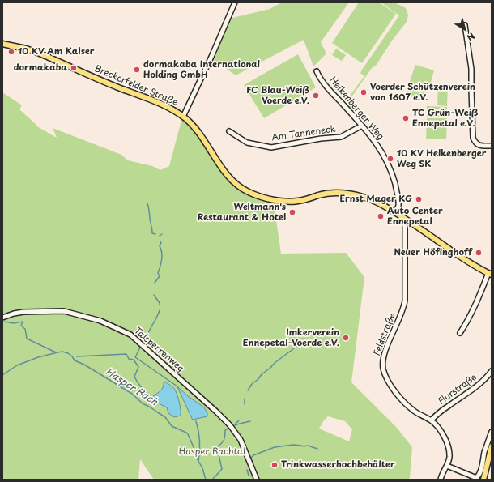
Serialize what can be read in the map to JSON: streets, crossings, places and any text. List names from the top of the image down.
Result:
{
  "streets": {
    "main road": ["Breckerfelder Straße"],
    "street": [
      "Helkenberger Weg",
      "Am Tanneneck",
      "Feldstraße",
      "Talsperrenweg",
      "Flurstraße"
    ]
  },
  "crossings": [
    ["Breckerfelder Straße", "Helkenberger Weg"],
    ["Breckerfelder Straße", "Feldstraße"],
    ["Helkenberger Weg", "Am Tanneneck"],
    ["Feldstraße", "Flurstraße"]
  ],
  "water": ["Hasper Bach"],
  "parks": ["Hasper Bachtal"],
  "places": [
    "10 KV Am Kaiser",
    "dormakaba",
    "dormakaba International Holding GmbH",
    "Voerder Schützenverein von 1607 e.V.",
    "FC Blau-Weiß Voerde e.V.",
    "TC Grün-Weiß Ennepetal e.V.",
    "10 KV Helkenberger Weg SK",
    "Ernst Mager KG",
    "Weltmann's Restaurant & Hotel",
    "Auto Center Ennepetal",
    "Neuer Höfinghoff",
    "Imkerverein Ennepetal-Voerde e.V.",
    "Trinkwasserhochbehälter"
  ],
  "north": "bottom right"
}
